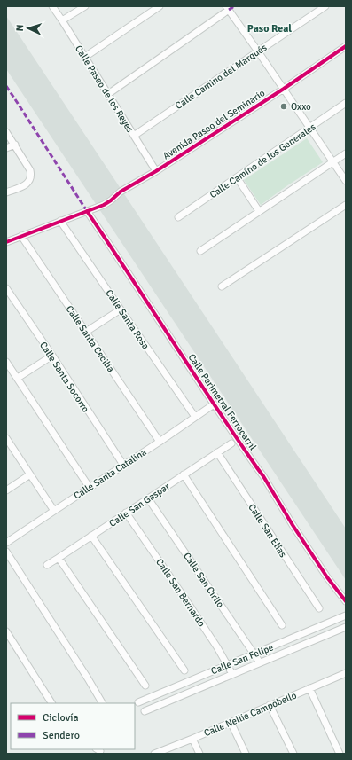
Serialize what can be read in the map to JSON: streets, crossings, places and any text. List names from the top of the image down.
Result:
{
  "streets": {
    "street": [
      "Calle Camino del Marqués",
      "Calle Paseo de los Reyes",
      "Avenida Paseo del Seminario",
      "Calle Camino de los Generales",
      "Calle Santa Rosa",
      "Calle Santa Cecilia",
      "Calle Santa Socorro",
      "Calle Perimetral Ferrocarril",
      "Calle Santa Catalina",
      "Calle San Gaspar",
      "Calle San Elías",
      "Calle San Cirilo",
      "Calle San Bernardo",
      "Calle San Felipe",
      "Calle Nellie Campobello"
    ]
  },
  "crossings": [
    ["Calle Camino del Marqués", "Calle Paseo de los Reyes"],
    ["Calle Paseo de los Reyes", "Avenida Paseo del Seminario"],
    ["Avenida Paseo del Seminario", "Calle Santa Rosa"],
    ["Avenida Paseo del Seminario", "Calle Santa Cecilia"],
    ["Avenida Paseo del Seminario", "Calle Perimetral Ferrocarril"],
    ["Calle Santa Rosa", "Calle Santa Catalina"],
    ["Calle Santa Cecilia", "Calle Santa Catalina"],
    ["Calle Santa Socorro", "Calle Santa Catalina"],
    ["Calle Perimetral Ferrocarril", "Calle Santa Catalina"],
    ["Calle San Gaspar", "Calle San Elías"],
    ["Calle San Gaspar", "Calle San Cirilo"],
    ["Calle San Gaspar", "Calle San Bernardo"],
    ["Calle San Cirilo", "Calle San Felipe"],
    ["Calle San Bernardo", "Calle San Felipe"]
  ],
  "districts": ["Paso Real"],
  "places": ["Oxxo"],
  "legend": ["Ciclovía", "Sendero"],
  "north": "left"
}
